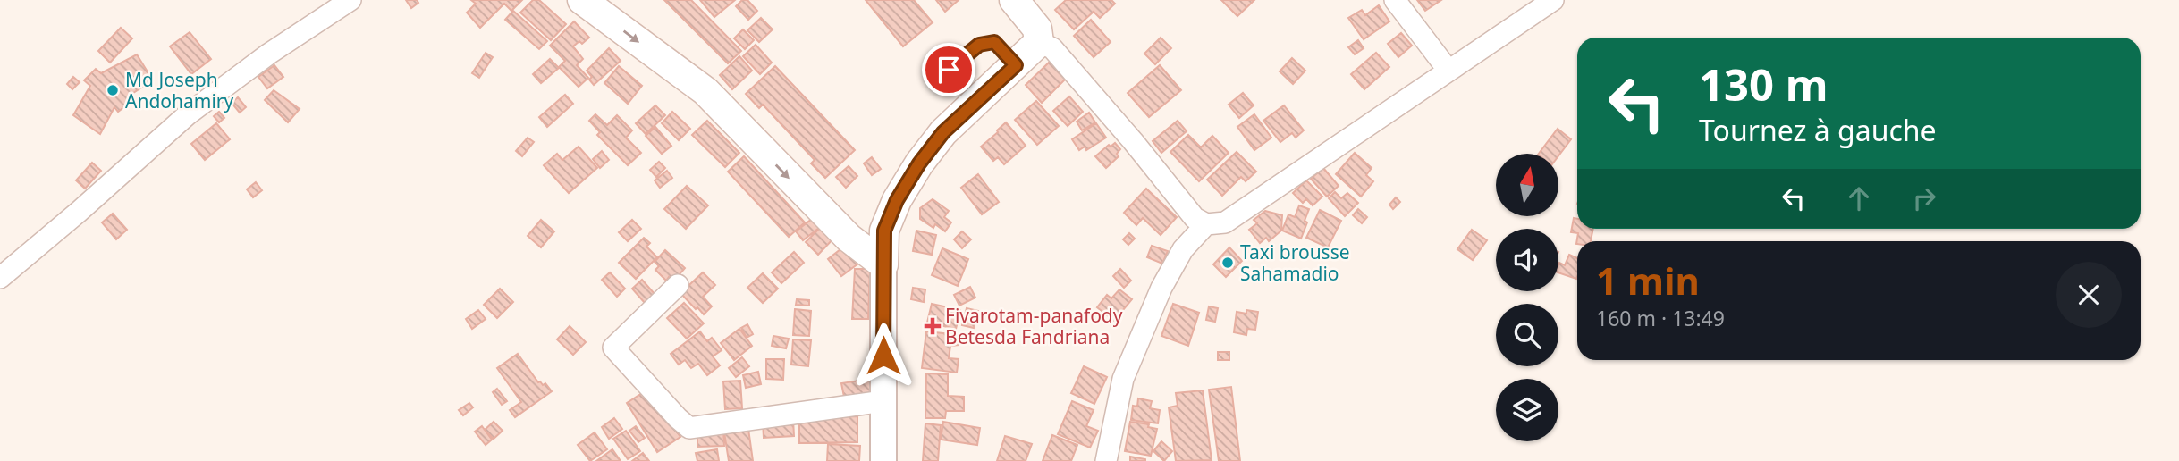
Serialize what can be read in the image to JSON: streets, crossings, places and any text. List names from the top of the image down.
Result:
{
  "places": {
    "other": ["Md Joseph Andohamiry", "Taxi brousse Sahamadio"],
    "health": ["Fivarotam-panafody Betesda Fandriana"]
  },
  "north": "top",
  "page": {
    "turn": ["130 m", "Tournez à gauche"],
    "heading": ["1 min", "160 m · 13:49"]
  }
}
